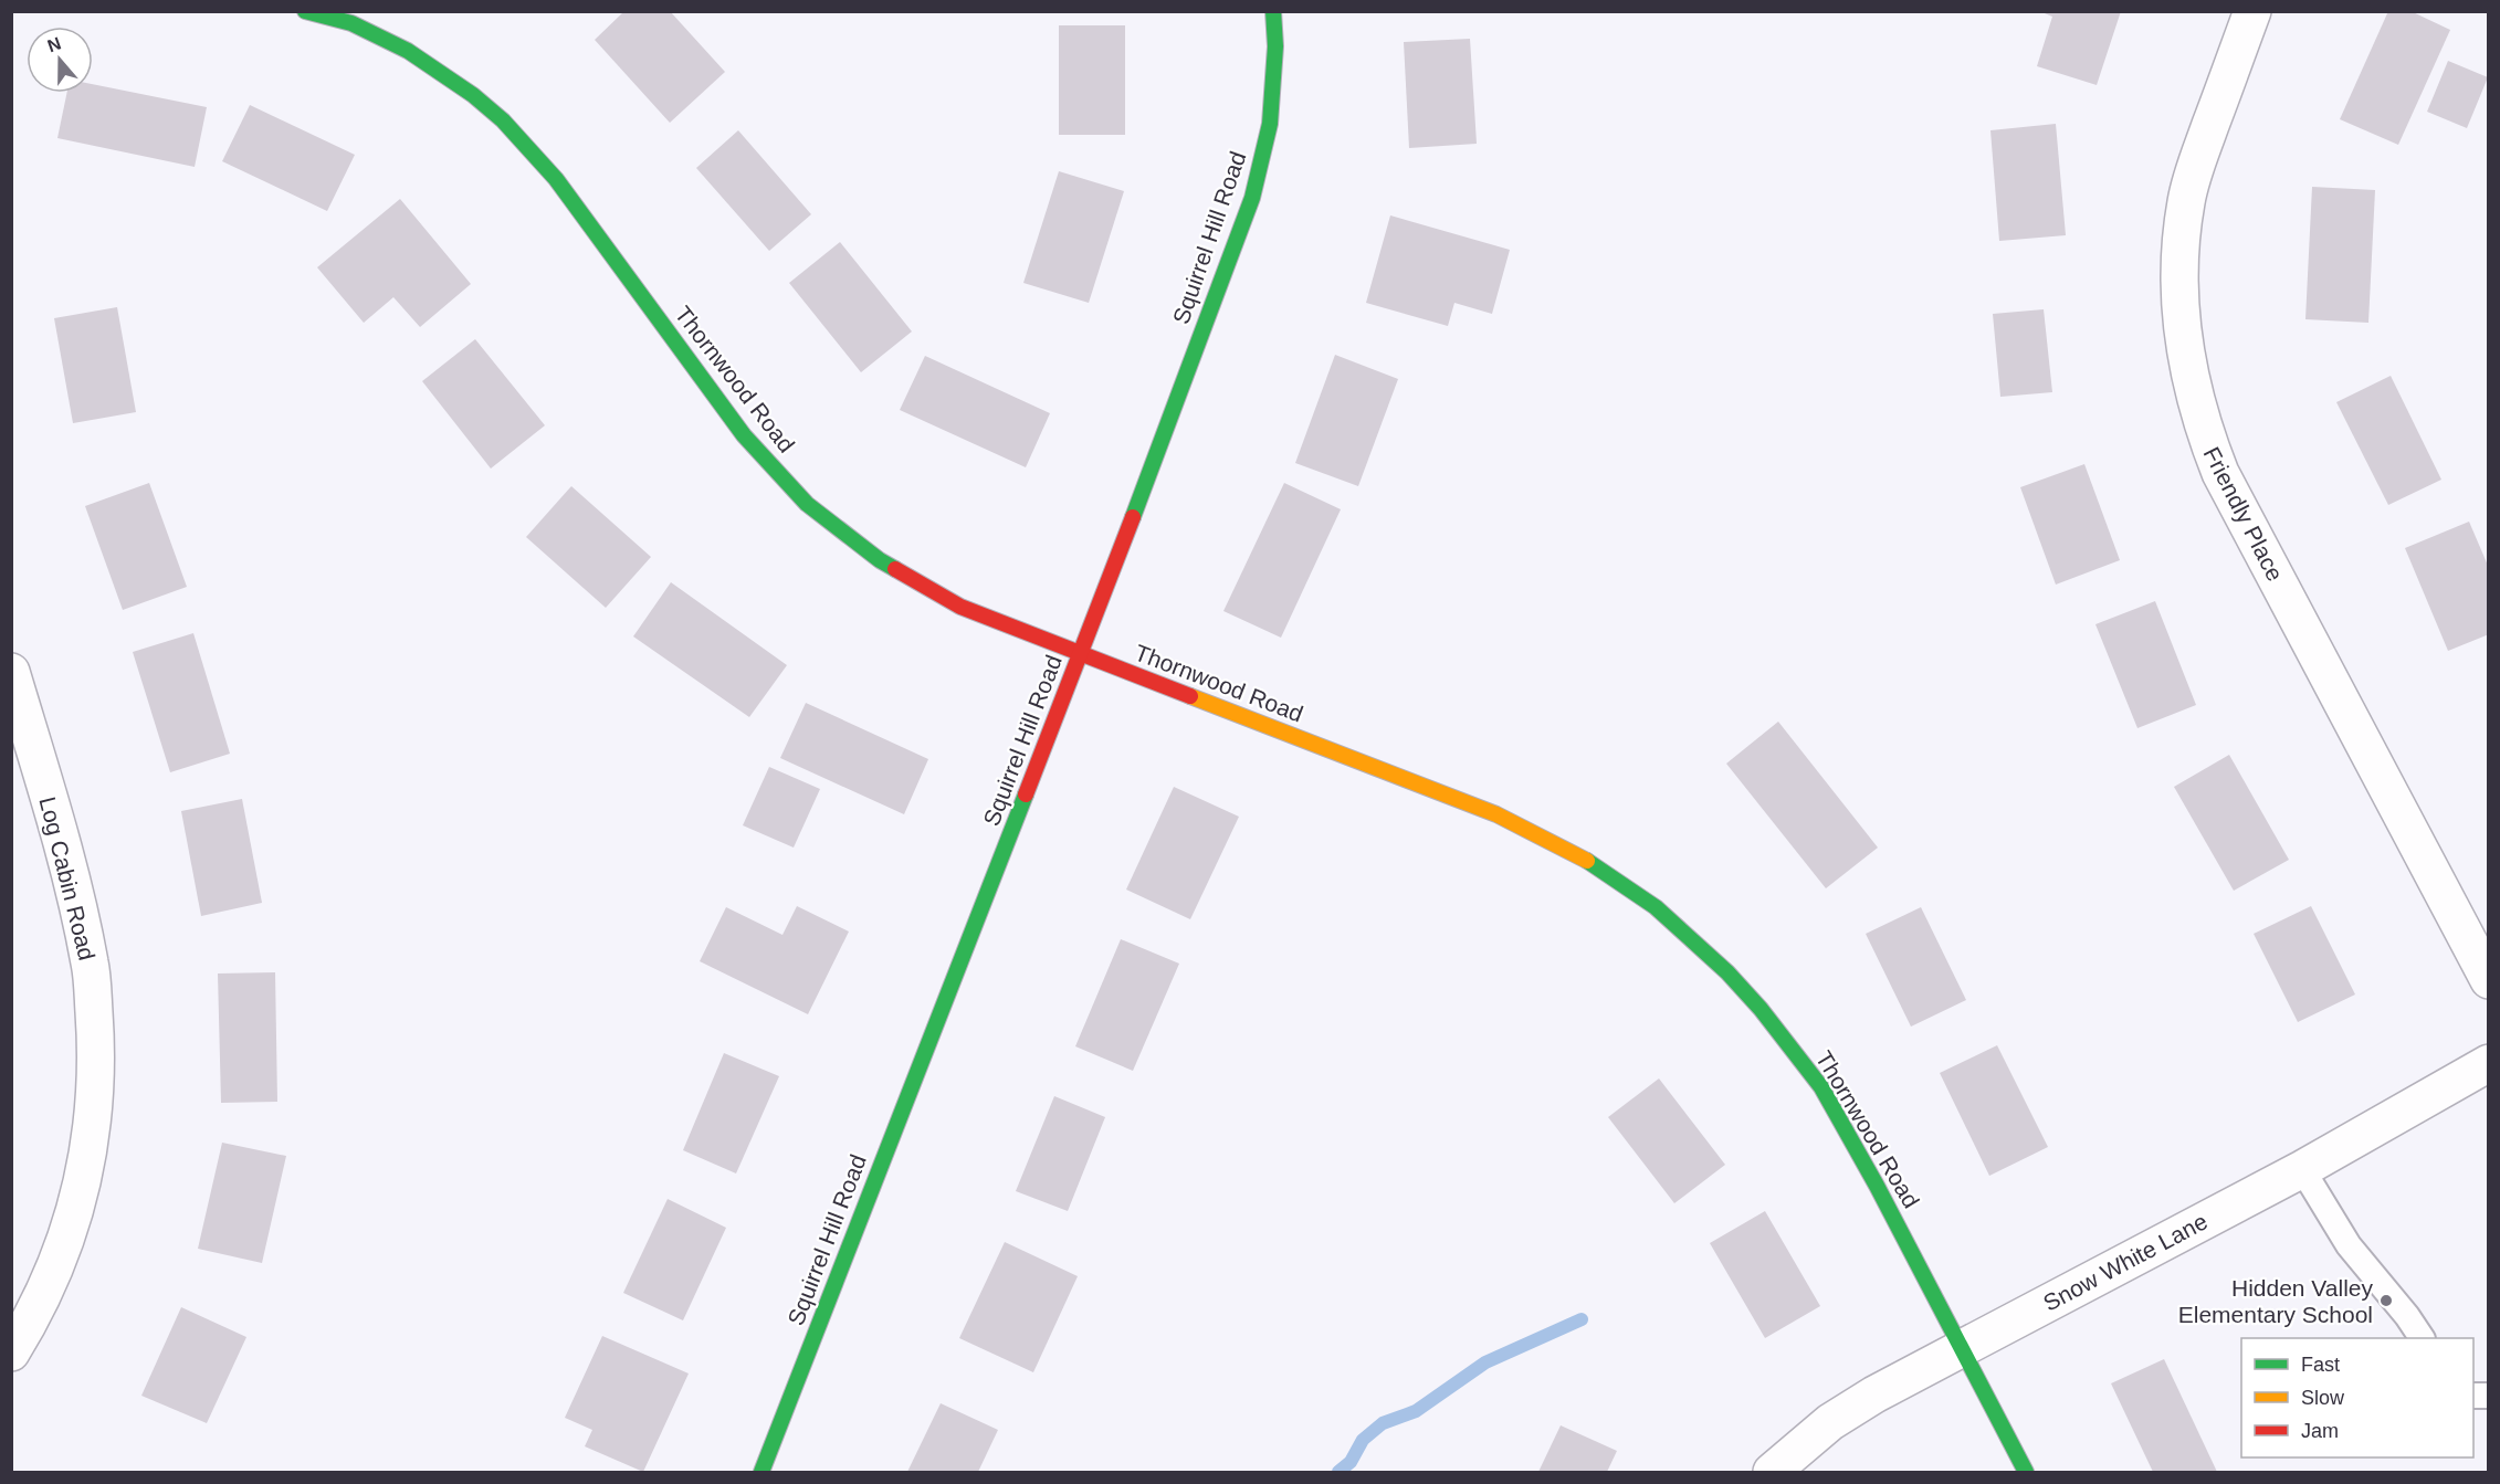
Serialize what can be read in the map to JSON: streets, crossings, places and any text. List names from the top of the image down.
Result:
{
  "streets": {
    "street": [
      "Squirrel Hill Road",
      "Thornwood Road",
      "Friendly Place",
      "Log Cabin Road",
      "Snow White Lane"
    ]
  },
  "crossings": [
    ["Squirrel Hill Road", "Thornwood Road"],
    ["Thornwood Road", "Snow White Lane"]
  ],
  "places": ["Hidden Valley Elementary School"],
  "legend": ["Fast", "Slow", "Jam"],
  "north": "top"
}
